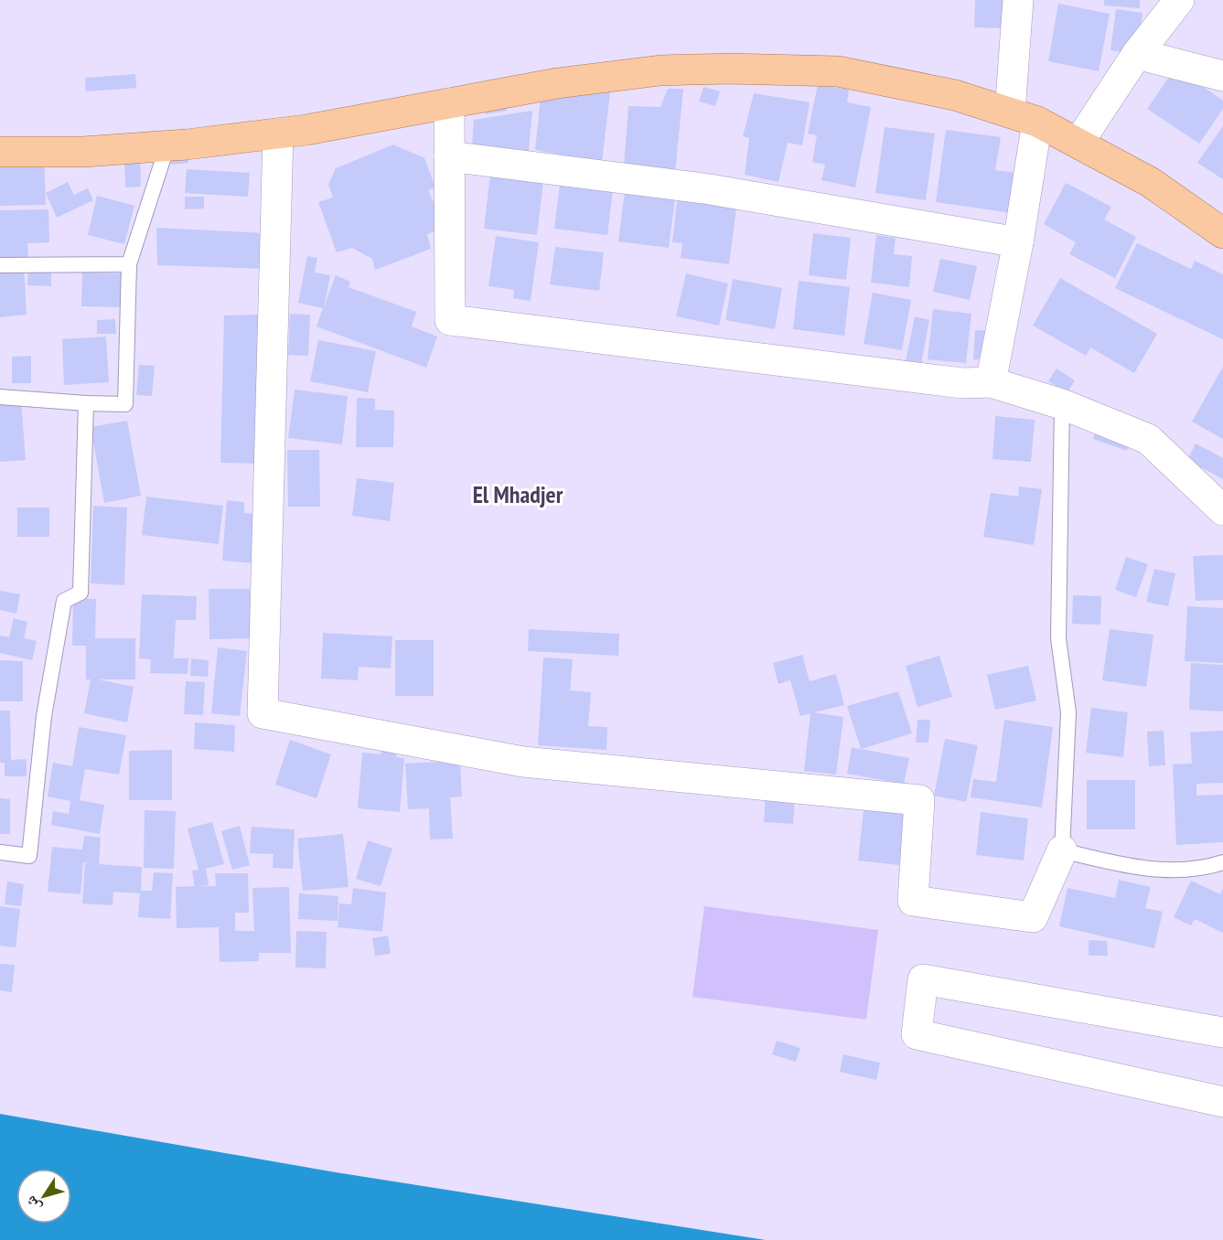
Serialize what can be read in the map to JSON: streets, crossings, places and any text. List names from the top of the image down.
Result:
{
  "districts": ["El Mhadjer"],
  "north": "bottom left"
}
